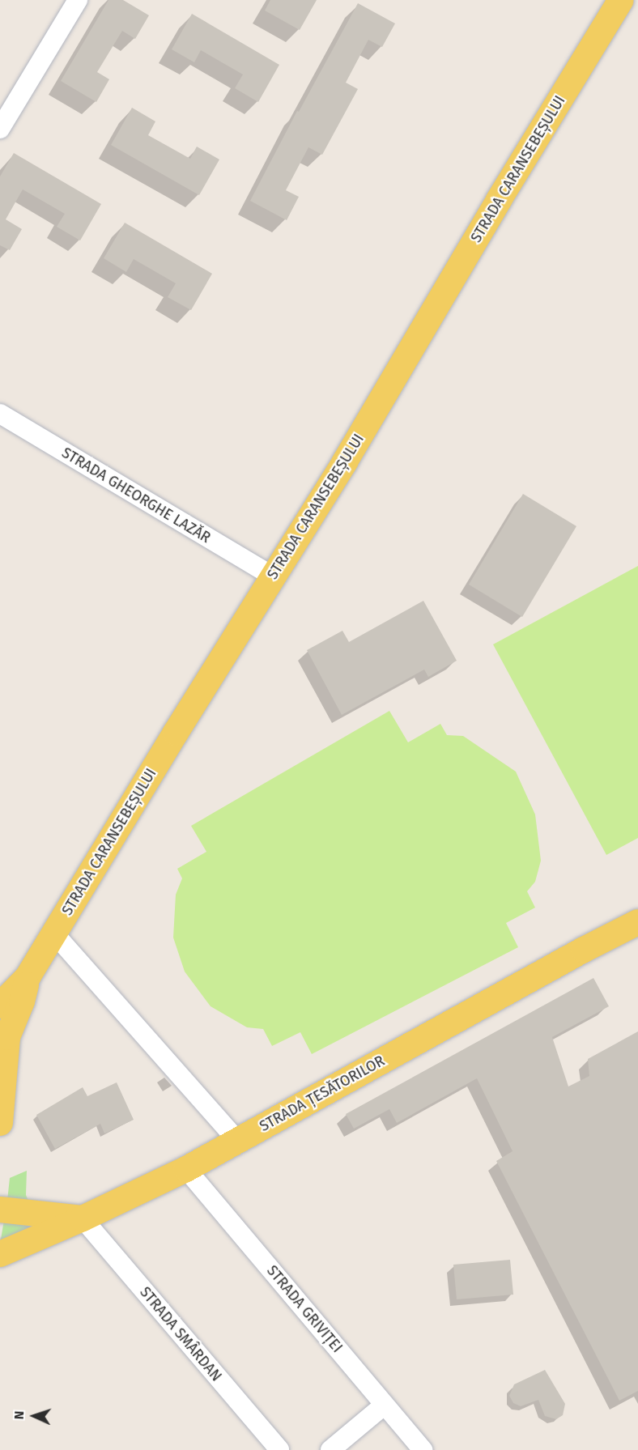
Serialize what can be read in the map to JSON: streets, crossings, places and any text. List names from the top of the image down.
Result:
{
  "streets": {
    "main road": ["STRADA CARANSEBEȘULUI", "STRADA ȚESĂTORILOR"],
    "street": ["STRADA GHEORGHE LAZĂR", "STRADA GRIVIȚEI", "STRADA SMÂRDAN"]
  },
  "crossings": [
    ["STRADA CARANSEBEȘULUI", "STRADA GHEORGHE LAZĂR"],
    ["STRADA ȚESĂTORILOR", "STRADA GRIVIȚEI"],
    ["STRADA ȚESĂTORILOR", "STRADA SMÂRDAN"]
  ],
  "north": "left"
}
